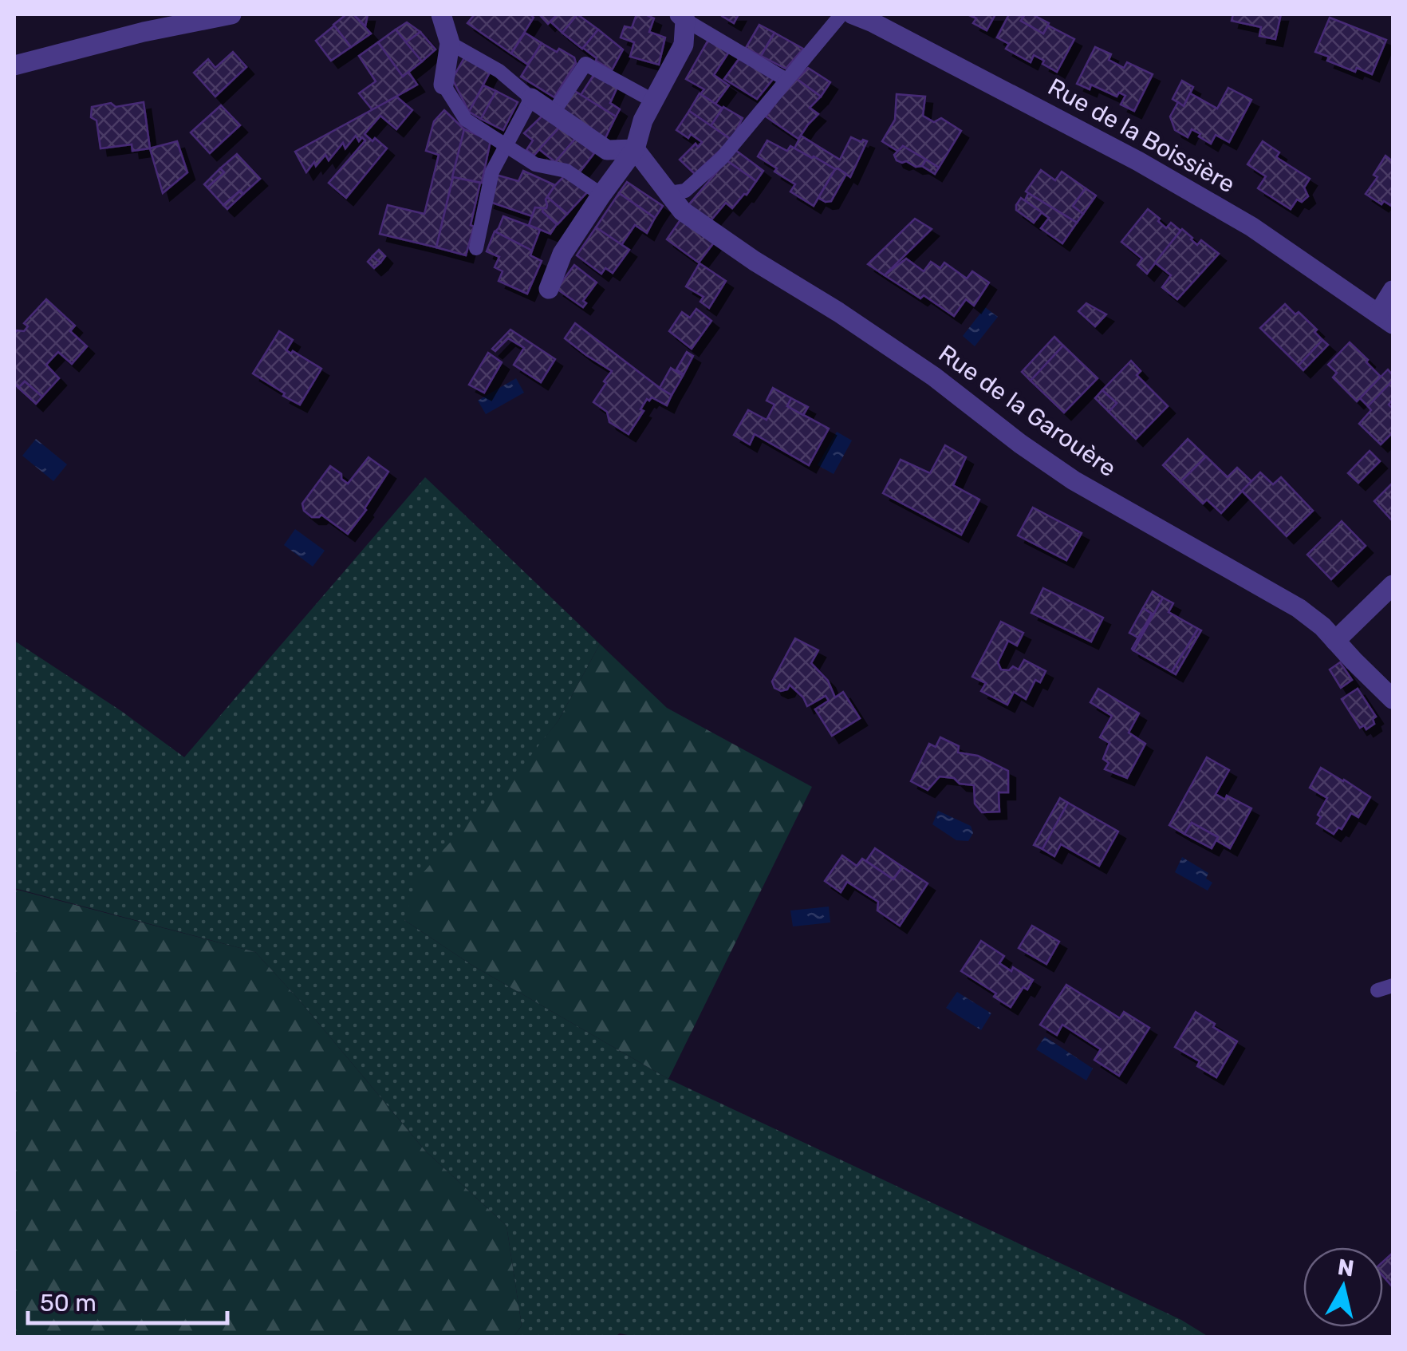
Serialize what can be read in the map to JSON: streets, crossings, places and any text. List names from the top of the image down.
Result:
{
  "streets": {
    "street": ["Rue de la Boissière", "Rue de la Garouère"]
  },
  "scale_bar": "50 m",
  "north": "top"
}
